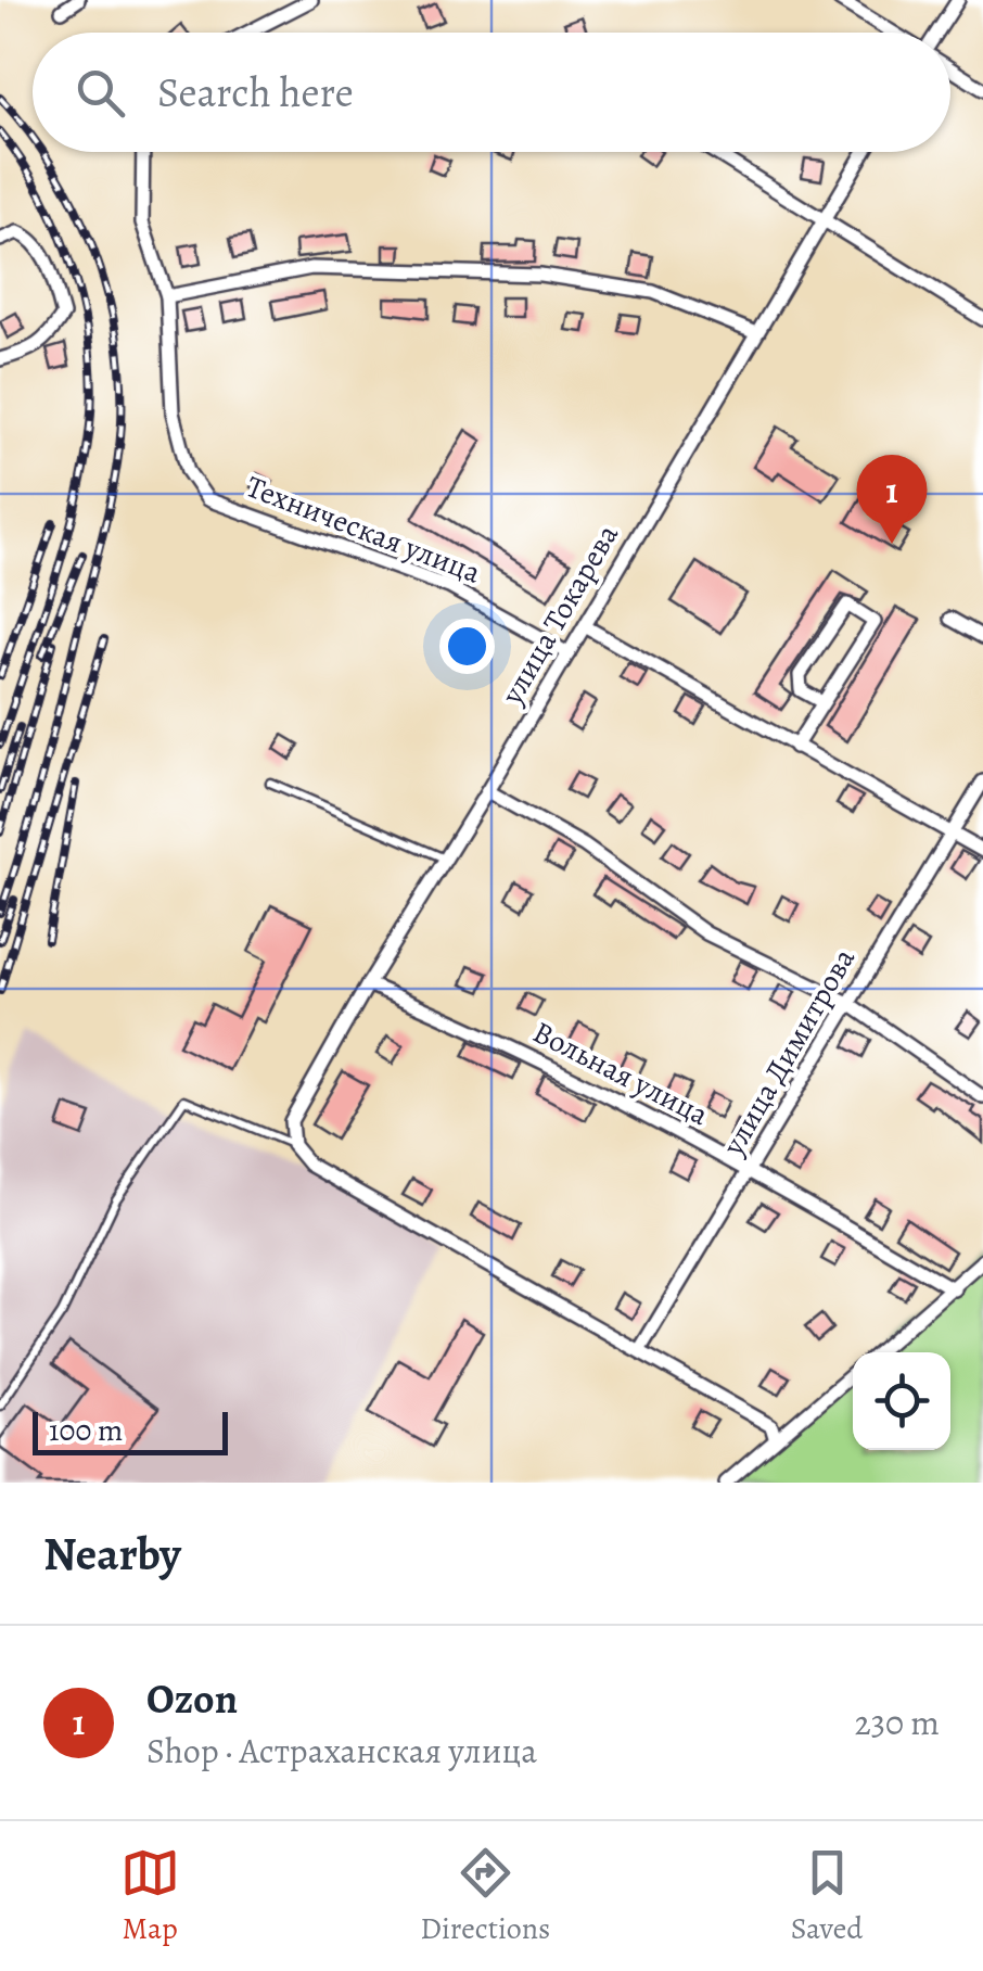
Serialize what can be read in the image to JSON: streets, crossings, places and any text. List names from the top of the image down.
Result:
{
  "streets": {
    "street": [
      "Техническая улица",
      "улица Токарева",
      "улица Димитрова",
      "Вольная улица"
    ]
  },
  "crossings": [
    ["Техническая улица", "улица Токарева"],
    ["улица Токарева", "Вольная улица"],
    ["улица Димитрова", "Вольная улица"]
  ],
  "scale_bar": "100 m",
  "page": {
    "search": "Search here",
    "pins": "1",
    "scale": "100 m",
    "heading": "Nearby",
    "list": [
      {
        "mark": "1",
        "name": "Ozon",
        "note": "Shop · Астраханская улица",
        "value": "230 m"
      }
    ],
    "nav": ["Map", "Directions", "Saved"]
  }
}
